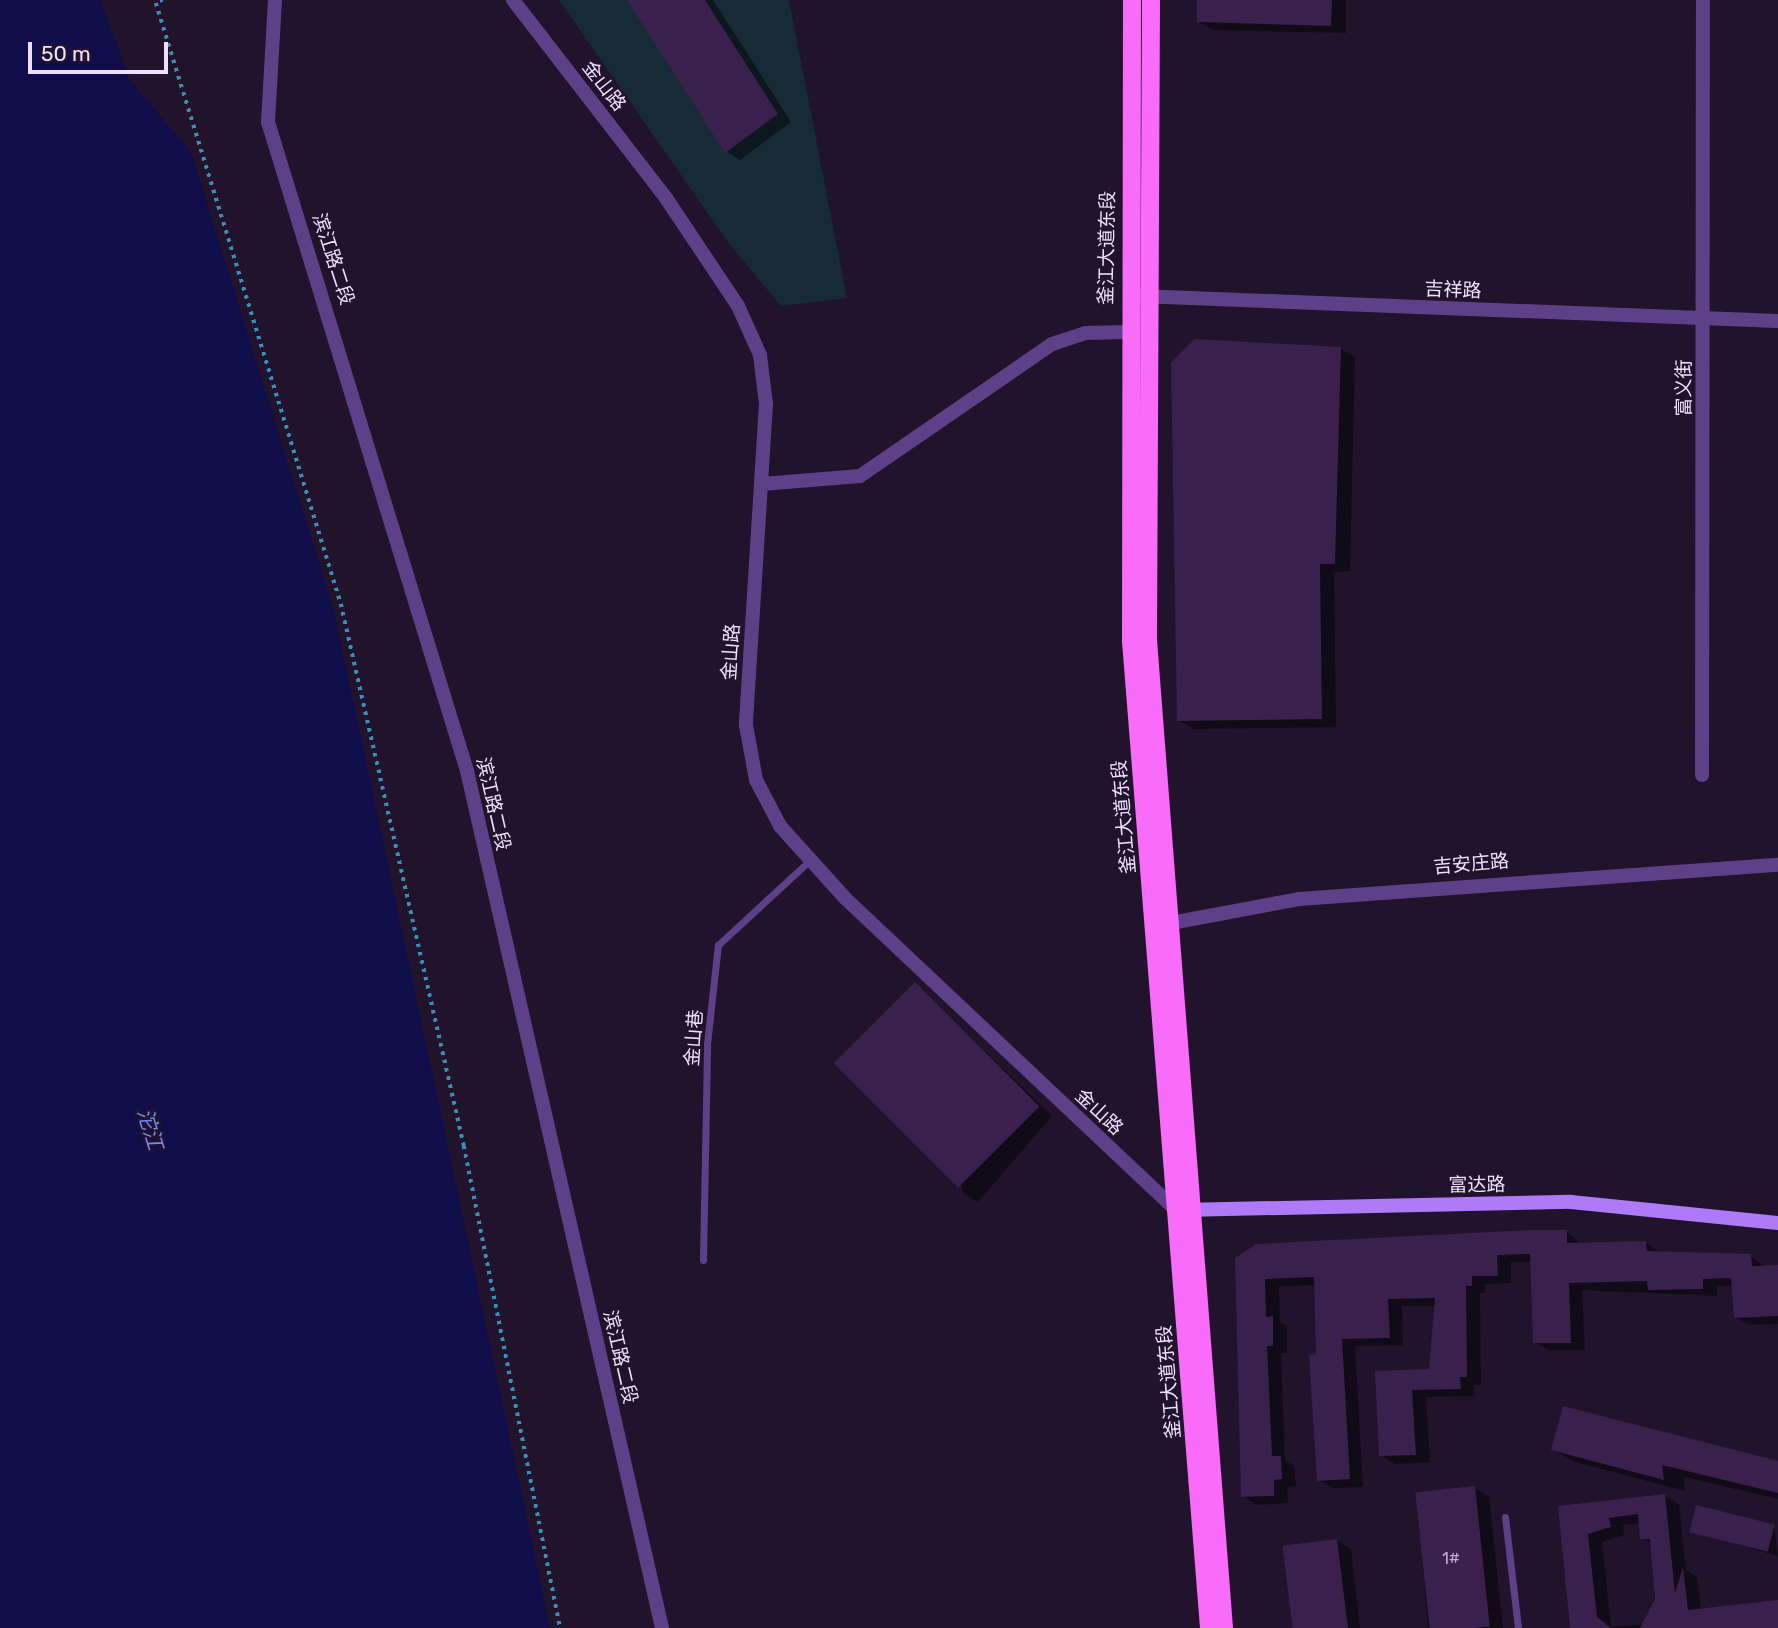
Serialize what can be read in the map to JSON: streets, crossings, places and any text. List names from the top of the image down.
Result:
{
  "streets": {
    "main road": ["釜江大道东段", "富达路"],
    "street": [
      "金山路",
      "滨江路二段",
      "吉祥路",
      "富义街",
      "吉安庄路"
    ],
    "lane": ["金山巷"]
  },
  "crossings": [
    ["金山路", "釜江大道东段"],
    ["金山路", "金山巷"],
    ["金山路", "富达路"],
    ["釜江大道东段", "吉祥路"],
    ["釜江大道东段", "吉安庄路"],
    ["釜江大道东段", "富达路"],
    ["吉祥路", "富义街"]
  ],
  "water": ["沱江"],
  "house_numbers": ["1#"],
  "scale_bar": "50 m"
}
